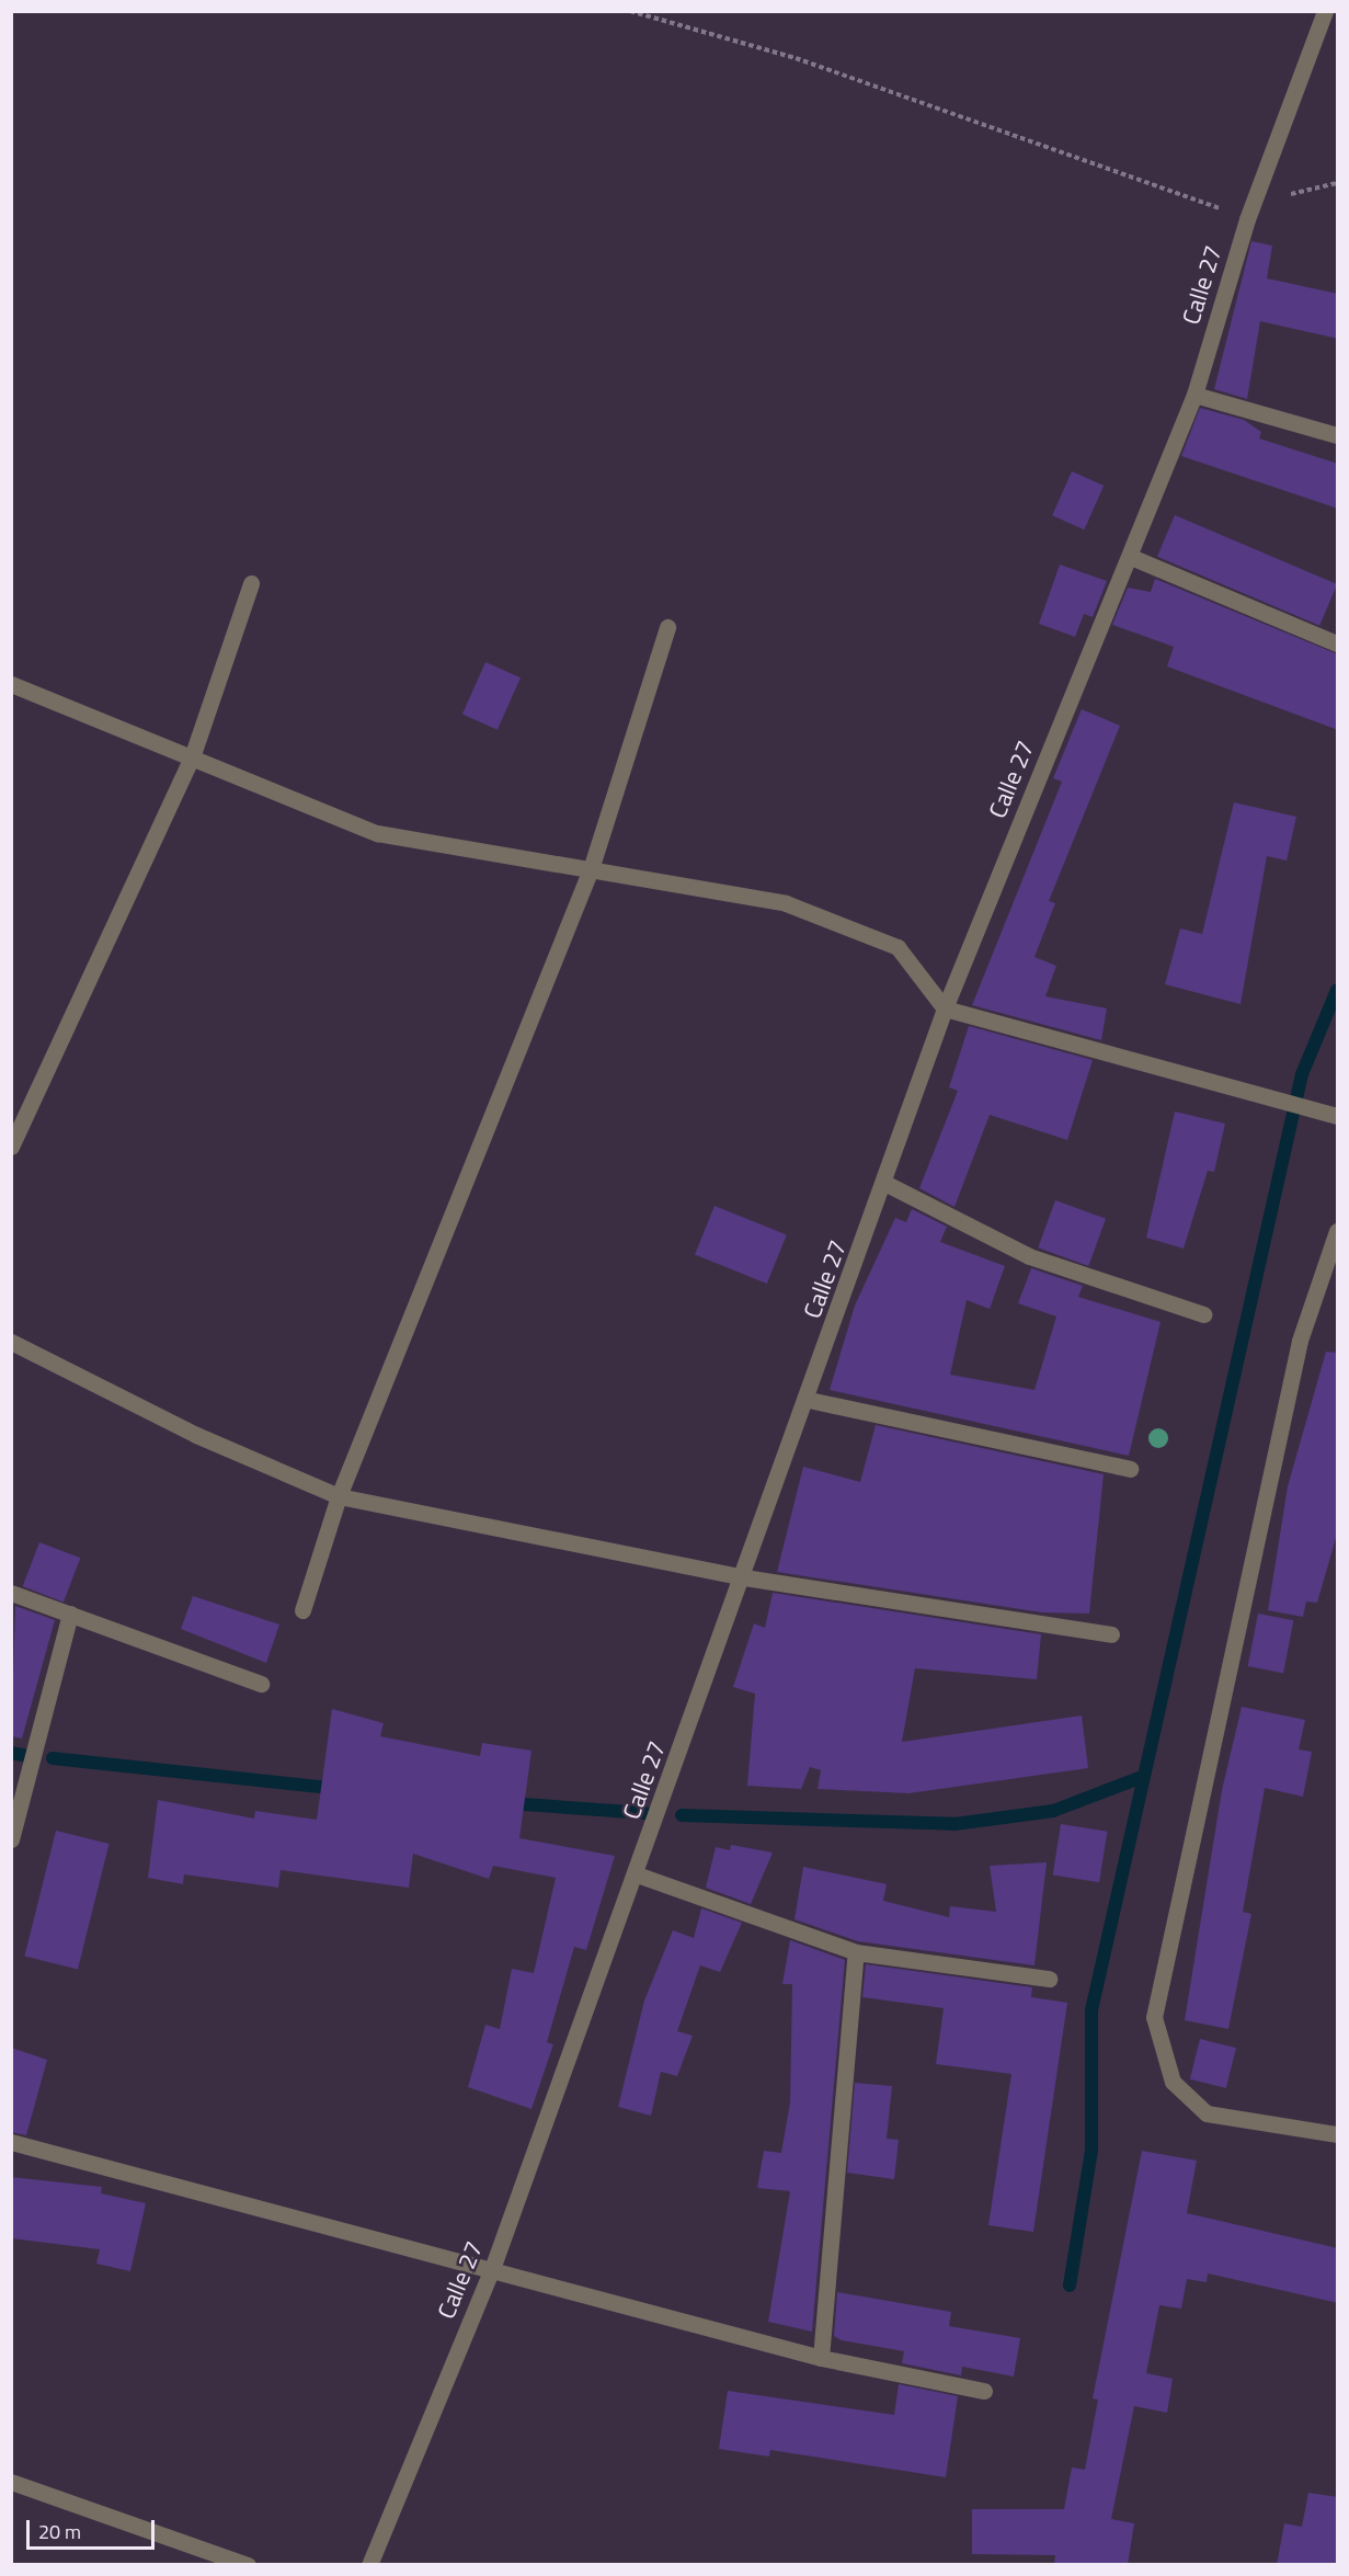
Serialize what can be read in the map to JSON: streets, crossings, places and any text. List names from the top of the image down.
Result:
{
  "streets": {
    "street": ["Calle 27"]
  },
  "scale_bar": "20 m"
}
